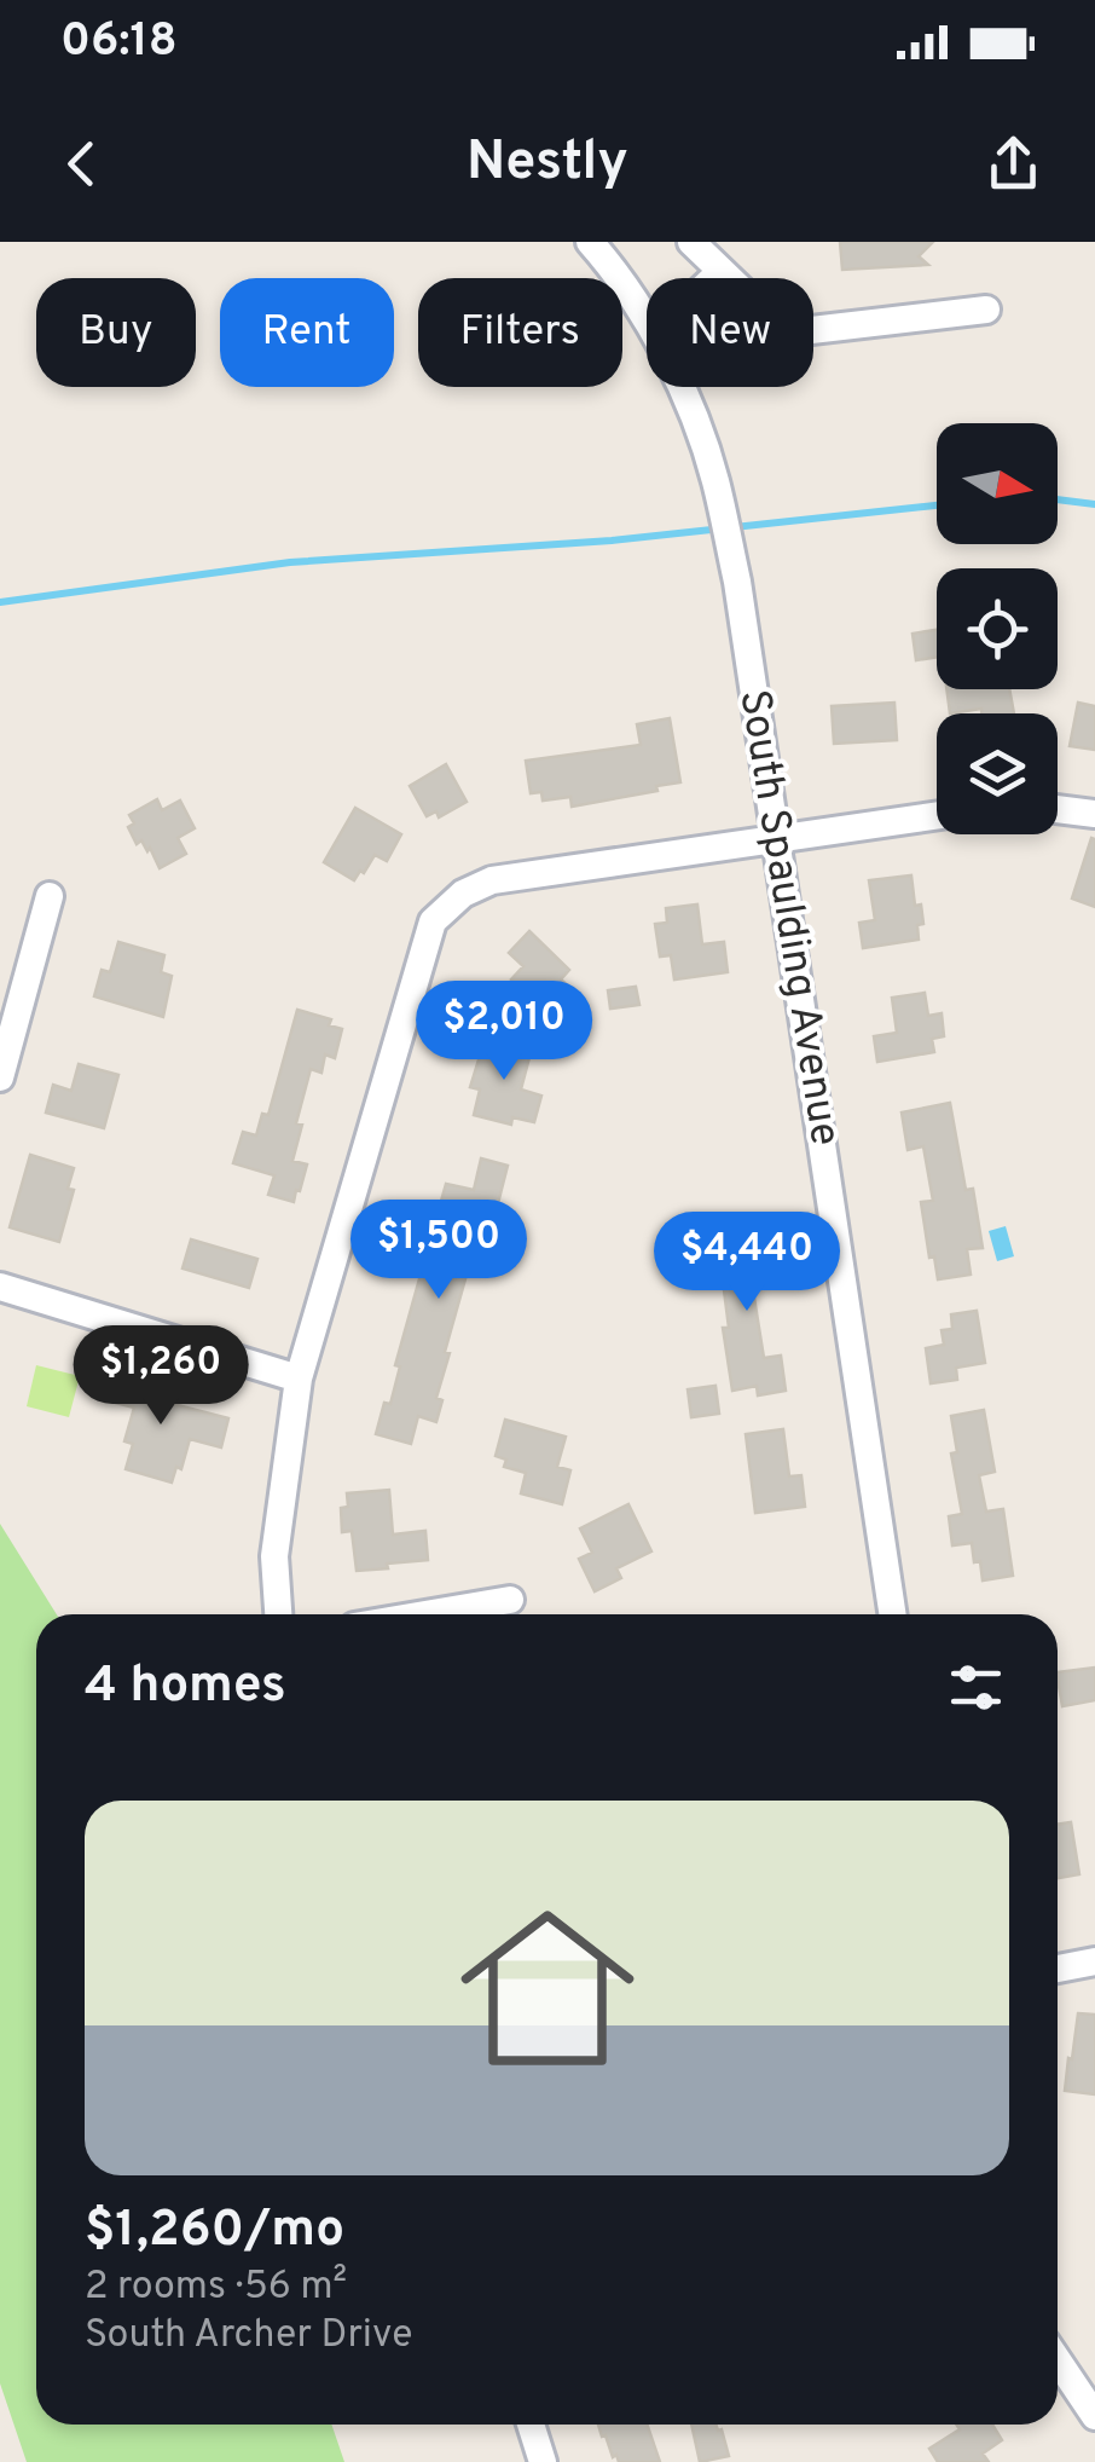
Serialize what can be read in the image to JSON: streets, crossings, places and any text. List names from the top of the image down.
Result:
{
  "streets": {
    "street": ["South Spaulding Avenue"]
  },
  "north": "right",
  "page": {
    "status": "06:18",
    "header": "Nestly",
    "chip": [
      "Buy",
      "Rent",
      "Filters",
      "New"
    ],
    "price": [
      "$2,010",
      "$1,500",
      "$4,440",
      "$1,260"
    ],
    "heading": "4 homes",
    "list": [
      {
        "name": "$1,260/mo",
        "note": "2 rooms · 56 m² · South Archer Drive"
      }
    ]
  }
}
